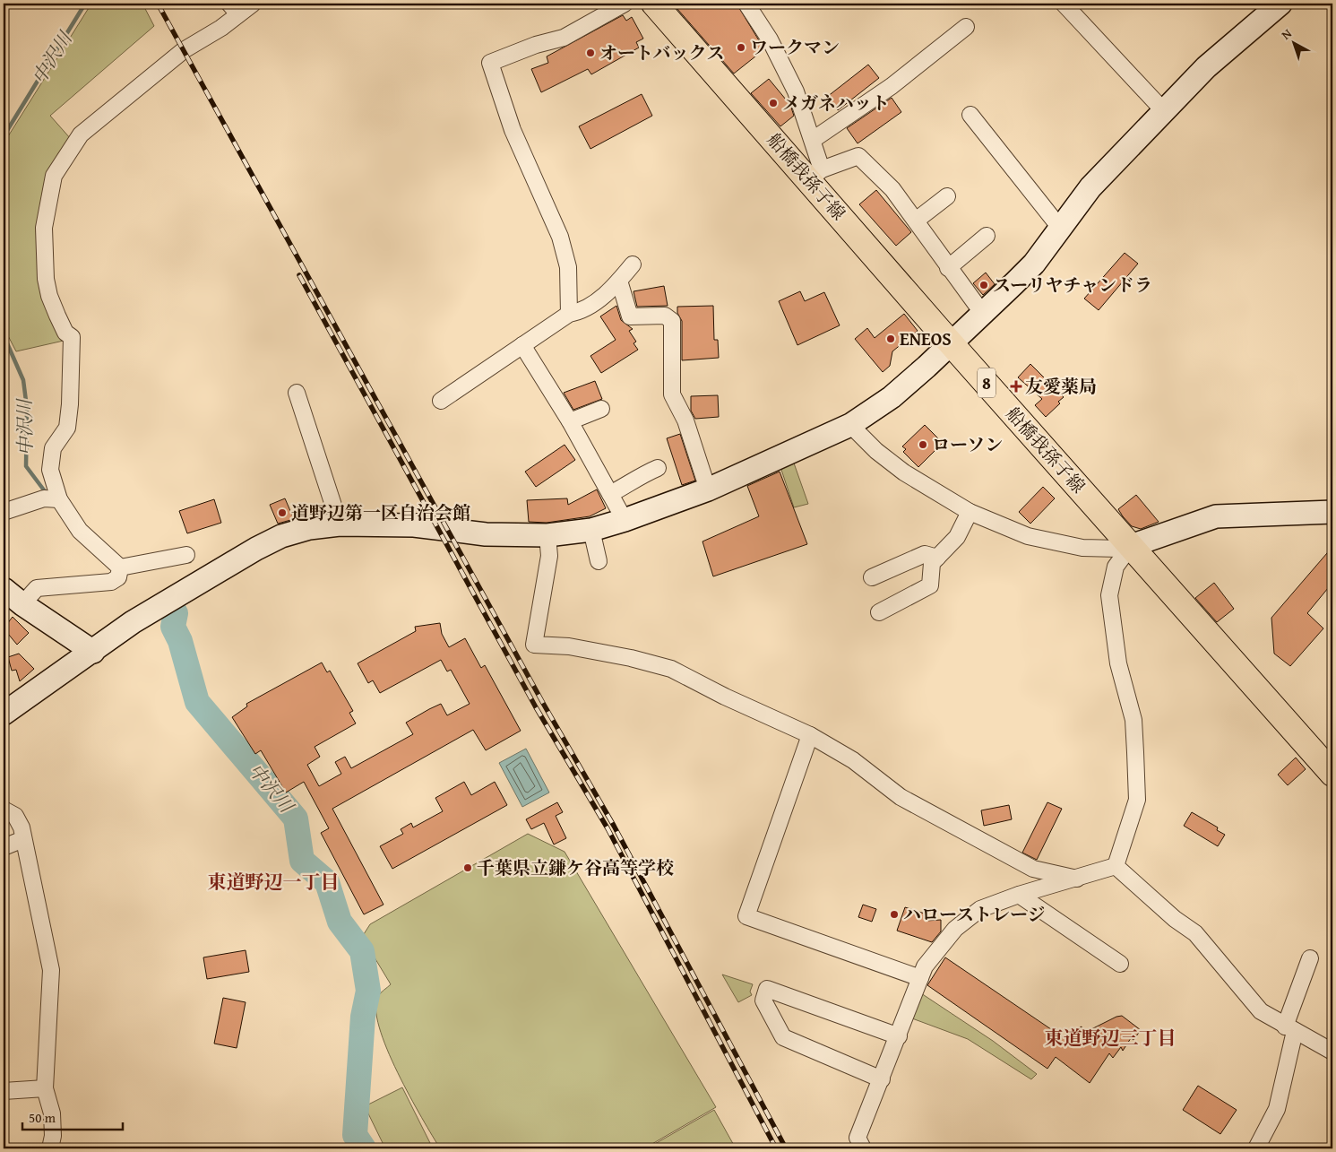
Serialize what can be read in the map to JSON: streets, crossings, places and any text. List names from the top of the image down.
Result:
{
  "streets": {
    "main road": ["船橋我孫子線", "8"]
  },
  "districts": ["東道野辺一丁目", "東道野辺三丁目"],
  "water": ["中沢川"],
  "places": {
    "other": [
      "ワークマン",
      "オートバックス",
      "メガネハット",
      "スーリヤチャンドラ",
      "ENEOS",
      "ローソン",
      "道野辺第一区自治会館",
      "千葉県立鎌ケ谷高等学校",
      "ハローストレージ"
    ],
    "health": ["友愛薬局"]
  },
  "scale_bar": "50 m",
  "north": "top left"
}
